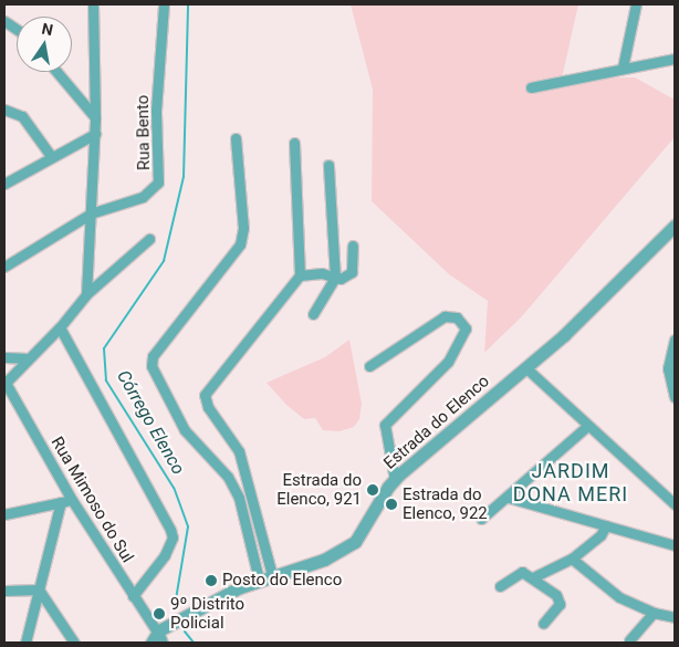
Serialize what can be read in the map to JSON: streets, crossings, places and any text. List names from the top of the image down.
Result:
{
  "streets": {
    "street": ["Rua Bento", "Estrada do Elenco", "Rua Mimoso do Sul"]
  },
  "crossings": [
    ["Estrada do Elenco", "Rua Mimoso do Sul"]
  ],
  "districts": ["JARDIM DONA MERI"],
  "water": ["Córrego Elenco"],
  "places": [
    "Estrada do Elenco, 921",
    "Estrada do Elenco, 922",
    "Posto do Elenco",
    "9º Distrito Policial"
  ],
  "north": "top"
}
